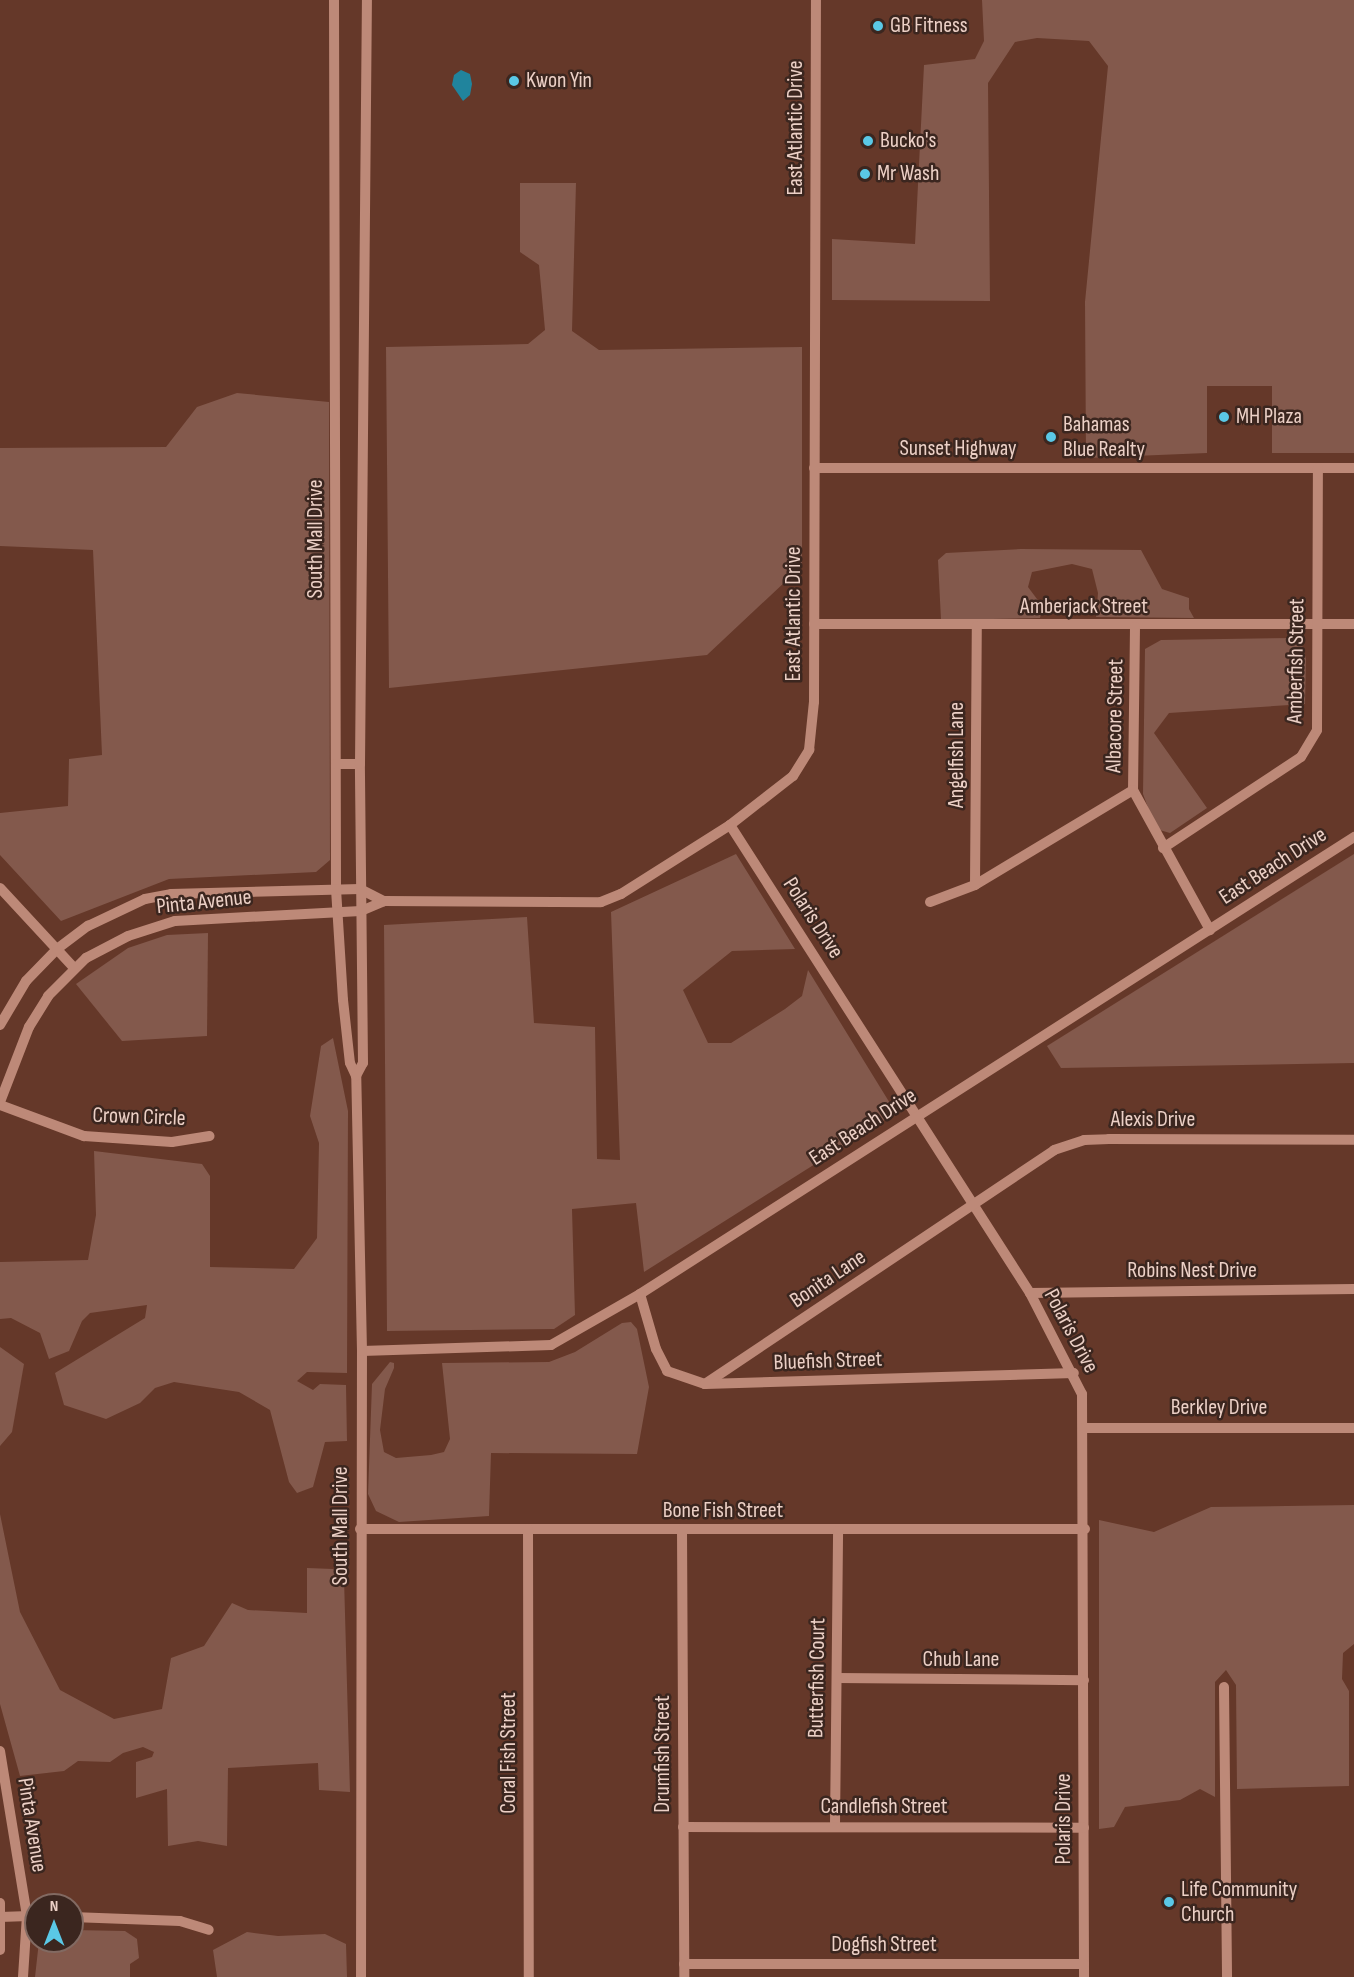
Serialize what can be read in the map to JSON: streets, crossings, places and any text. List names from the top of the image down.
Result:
{
  "streets": {
    "street": [
      "East Atlantic Drive",
      "Sunset Highway",
      "South Mall Drive",
      "Amberjack Street",
      "Amberfish Street",
      "Albacore Street",
      "Angelfish Lane",
      "East Beach Drive",
      "Pinta Avenue",
      "Polaris Drive",
      "Crown Circle",
      "Alexis Drive",
      "Robins Nest Drive",
      "Bonita Lane",
      "Bluefish Street",
      "Berkley Drive",
      "Bone Fish Street",
      "Chub Lane",
      "Butterfish Court",
      "Coral Fish Street",
      "Drumfish Street",
      "Candlefish Street",
      "Dogfish Street"
    ]
  },
  "crossings": [
    ["East Atlantic Drive", "Sunset Highway"],
    ["East Atlantic Drive", "South Mall Drive"],
    ["East Atlantic Drive", "Amberjack Street"],
    ["East Atlantic Drive", "Pinta Avenue"],
    ["East Atlantic Drive", "Polaris Drive"],
    ["Sunset Highway", "Amberfish Street"],
    ["South Mall Drive", "East Beach Drive"],
    ["South Mall Drive", "Pinta Avenue"],
    ["South Mall Drive", "Bone Fish Street"],
    ["Amberjack Street", "Amberfish Street"],
    ["Amberjack Street", "Albacore Street"],
    ["Amberjack Street", "Angelfish Lane"],
    ["Amberfish Street", "Albacore Street"],
    ["Albacore Street", "East Beach Drive"],
    ["East Beach Drive", "Polaris Drive"],
    ["East Beach Drive", "Bluefish Street"],
    ["Pinta Avenue", "Crown Circle"],
    ["Polaris Drive", "Alexis Drive"],
    ["Polaris Drive", "Robins Nest Drive"],
    ["Polaris Drive", "Bonita Lane"],
    ["Polaris Drive", "Bluefish Street"],
    ["Polaris Drive", "Berkley Drive"],
    ["Polaris Drive", "Bone Fish Street"],
    ["Polaris Drive", "Chub Lane"],
    ["Polaris Drive", "Candlefish Street"],
    ["Polaris Drive", "Dogfish Street"],
    ["Alexis Drive", "Bonita Lane"],
    ["Bonita Lane", "Bluefish Street"],
    ["Bone Fish Street", "Butterfish Court"],
    ["Bone Fish Street", "Coral Fish Street"],
    ["Bone Fish Street", "Drumfish Street"],
    ["Chub Lane", "Butterfish Court"],
    ["Butterfish Court", "Candlefish Street"],
    ["Drumfish Street", "Candlefish Street"],
    ["Drumfish Street", "Dogfish Street"]
  ],
  "places": [
    "GB Fitness",
    "Kwon Yin",
    "Bucko's",
    "Mr Wash",
    "MH Plaza",
    "Bahamas Blue Realty",
    "Life Community Church"
  ],
  "north": "top"
}
